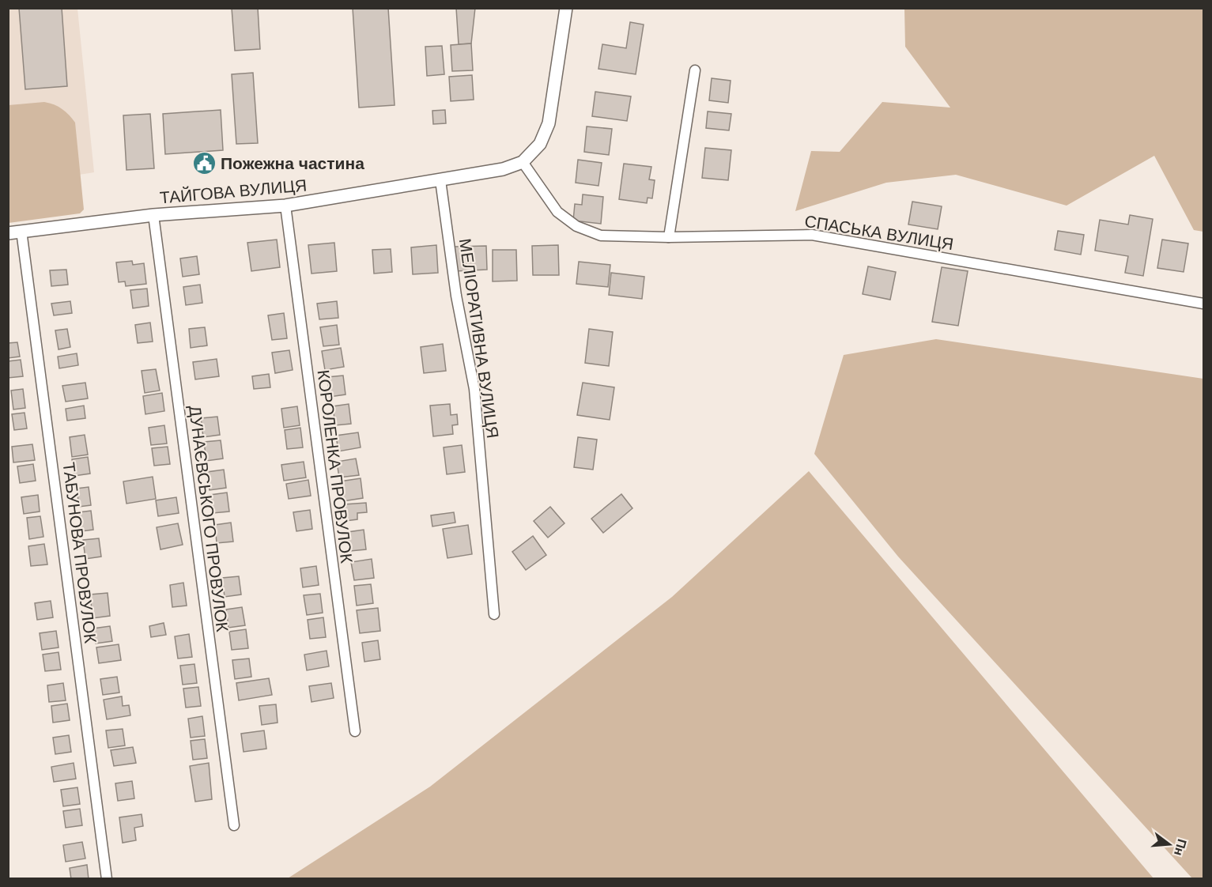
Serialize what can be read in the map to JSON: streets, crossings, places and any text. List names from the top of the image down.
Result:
{
  "streets": {
    "street": [
      "ТАЙГОВА ВУЛИЦЯ",
      "СПАСЬКА ВУЛИЦЯ",
      "МЕЛІОРАТИВНА ВУЛИЦЯ",
      "КОРОЛЕНКА ПРОВУЛОК",
      "ДУНАЄВСЬКОГО ПРОВУЛОК",
      "ТАБУНОВА ПРОВУЛОК"
    ]
  },
  "crossings": [
    ["ТАЙГОВА ВУЛИЦЯ", "СПАСЬКА ВУЛИЦЯ"],
    ["ТАЙГОВА ВУЛИЦЯ", "МЕЛІОРАТИВНА ВУЛИЦЯ"],
    ["ТАЙГОВА ВУЛИЦЯ", "КОРОЛЕНКА ПРОВУЛОК"],
    ["ТАЙГОВА ВУЛИЦЯ", "ДУНАЄВСЬКОГО ПРОВУЛОК"],
    ["ТАЙГОВА ВУЛИЦЯ", "ТАБУНОВА ПРОВУЛОК"]
  ],
  "places": {
    "public building": ["Пожежна частина"]
  },
  "north": "right"
}
